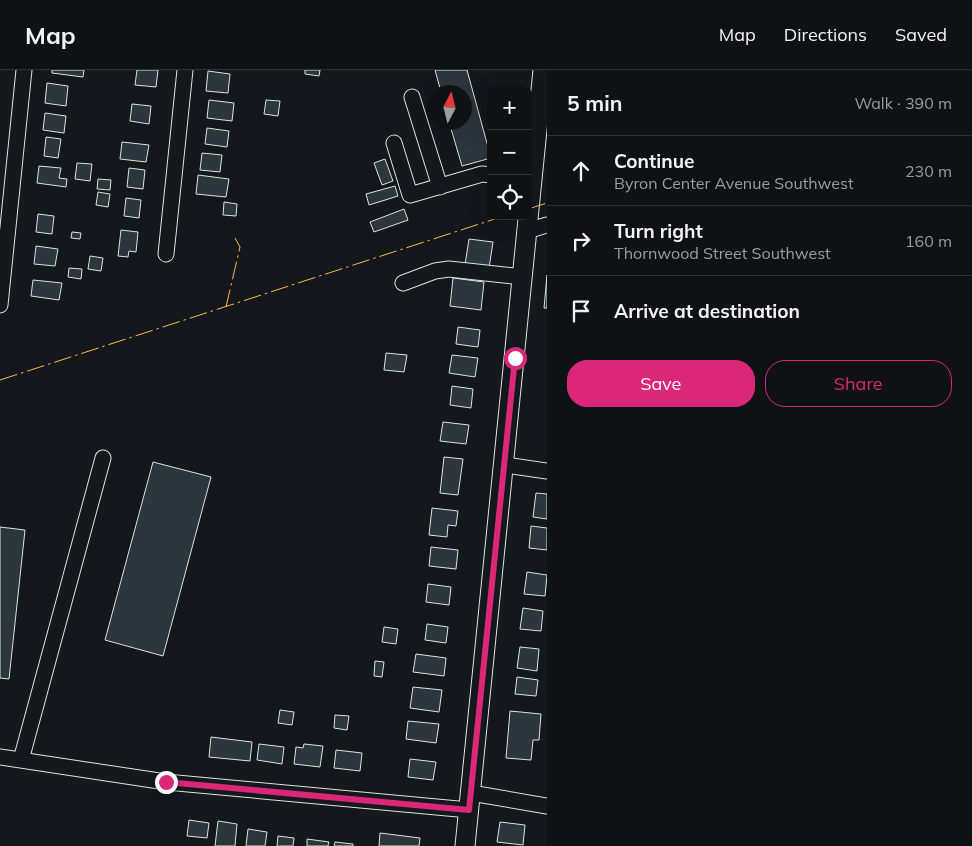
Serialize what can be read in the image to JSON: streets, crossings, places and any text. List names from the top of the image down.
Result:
{
  "north": "top",
  "page": {
    "header": "Map",
    "nav": ["Map", "Directions", "Saved"],
    "heading": ["5 min", "Walk · 390 m"],
    "map_buttons": ["+", "−"],
    "list": [
      ["Continue", "Byron Center Avenue Southwest", "230 m"],
      ["Turn right", "Thornwood Street Southwest", "160 m"],
      "Arrive at destination"
    ],
    "buttons": ["Save", "Share"]
  }
}
